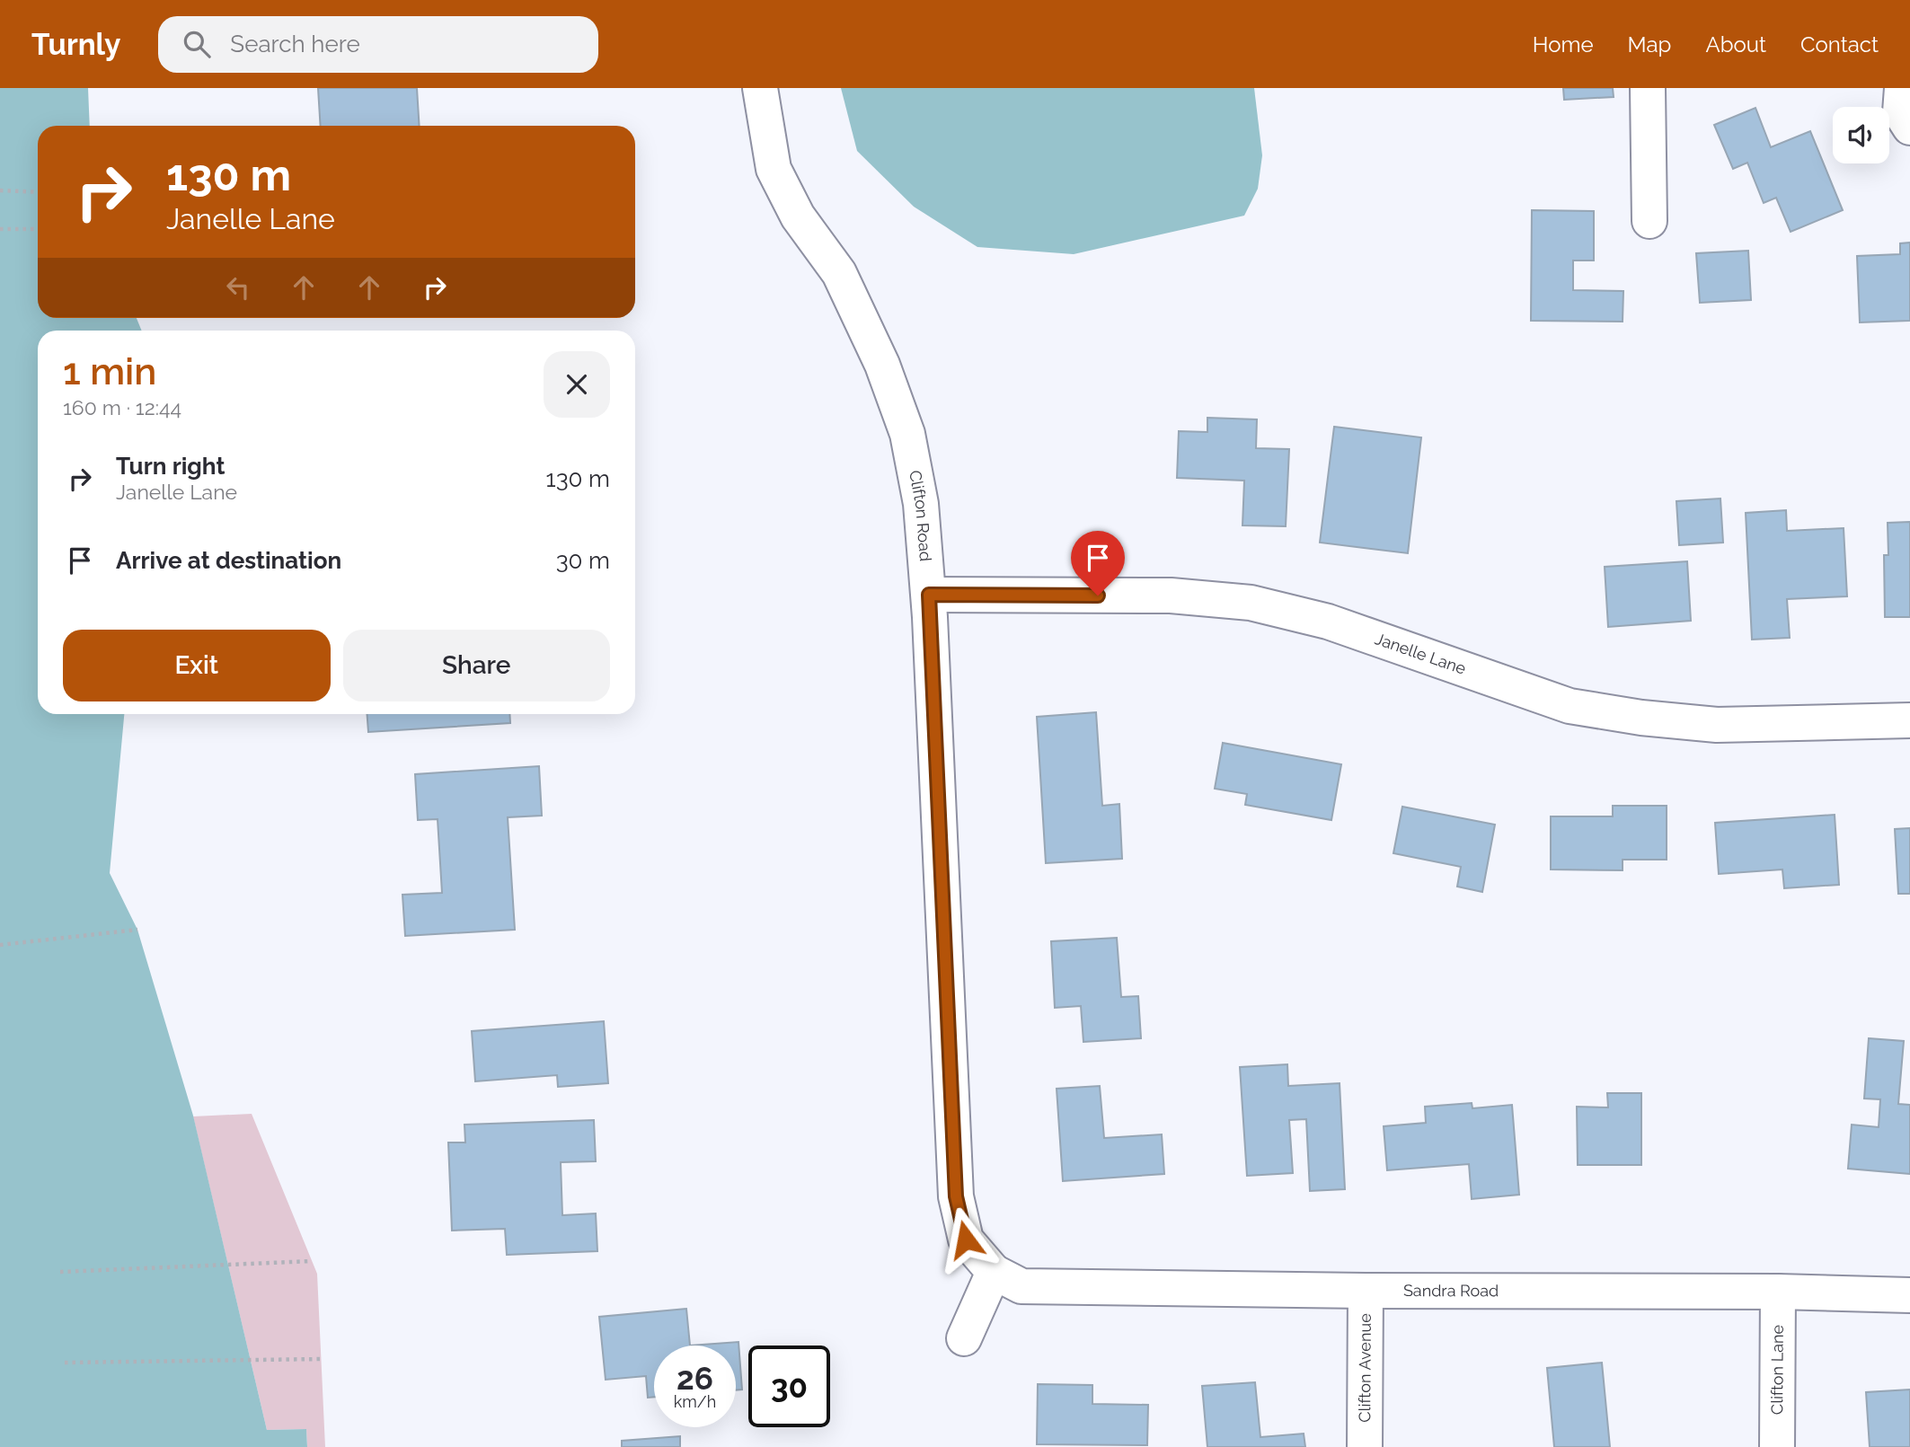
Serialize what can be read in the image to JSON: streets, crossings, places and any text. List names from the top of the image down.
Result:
{
  "streets": {
    "street": [
      "Clifton Road",
      "Janelle Lane",
      "Sandra Road",
      "Clifton Avenue",
      "Clifton Lane"
    ]
  },
  "crossings": [
    ["Clifton Road", "Janelle Lane"],
    ["Clifton Road", "Sandra Road"],
    ["Sandra Road", "Clifton Avenue"],
    ["Sandra Road", "Clifton Lane"]
  ],
  "page": {
    "header": "Turnly",
    "search": "Search here",
    "nav": [
      "Home",
      "Map",
      "About",
      "Contact"
    ],
    "turn": ["130 m", "Janelle Lane"],
    "heading": ["1 min", "160 m · 12:44"],
    "list": [
      {
        "name": "Turn right",
        "note": "Janelle Lane",
        "value": "130 m"
      },
      {
        "name": "Arrive at destination",
        "value": "30 m"
      }
    ],
    "buttons": ["Exit", "Share"],
    "speed": "26 km/h",
    "limit": "30"
  }
}
